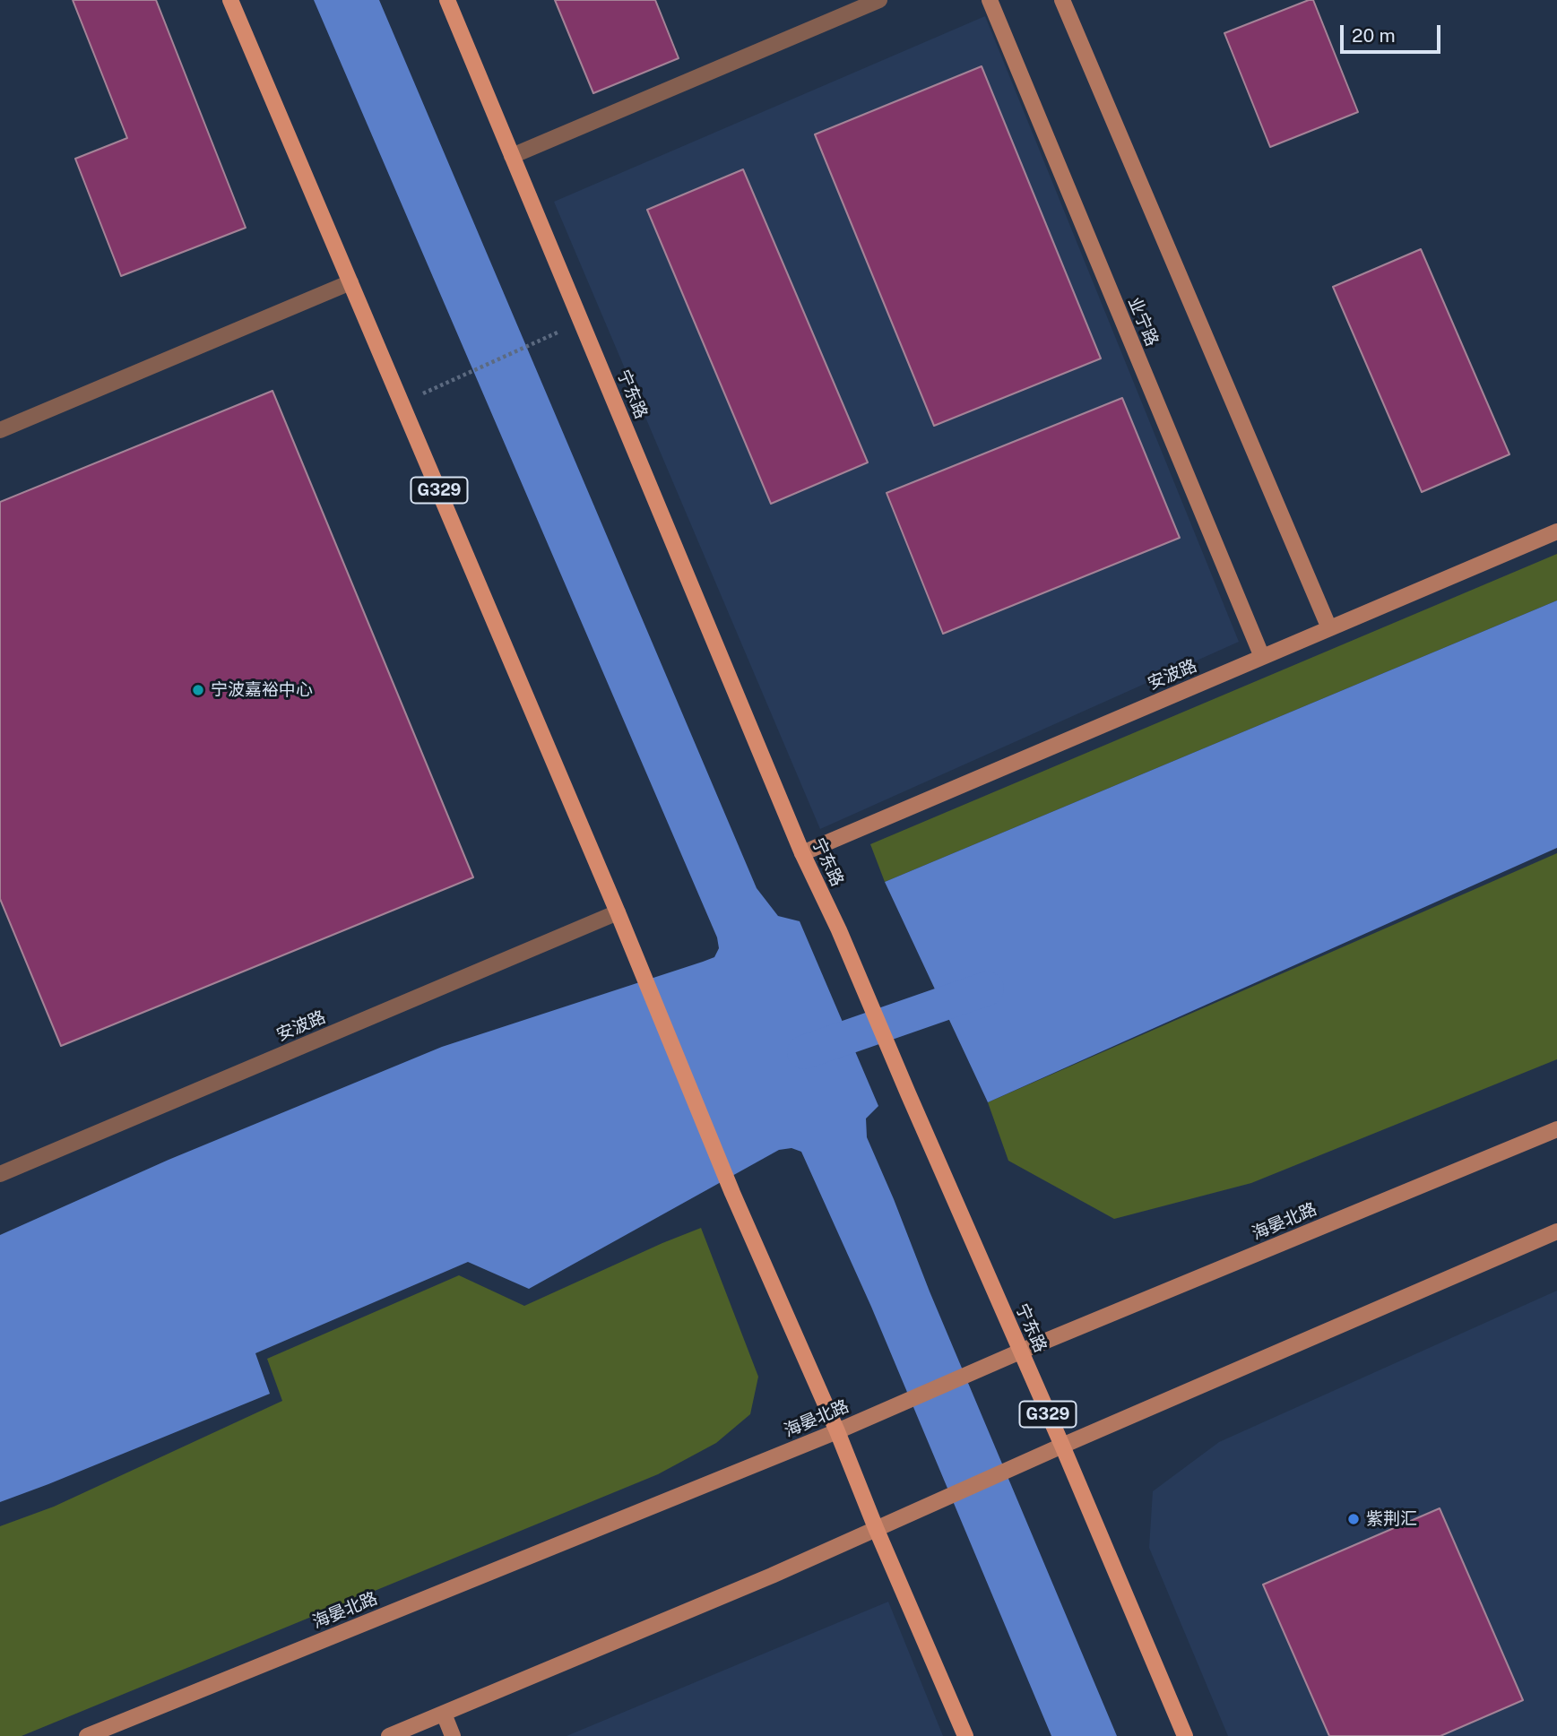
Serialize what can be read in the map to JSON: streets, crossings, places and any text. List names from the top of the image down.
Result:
{
  "streets": {
    "main road": [
      "业宁路",
      "宁东路",
      "G329",
      "安波路",
      "海晏北路"
    ]
  },
  "crossings": [
    ["业宁路", "安波路"],
    ["宁东路", "安波路"],
    ["宁东路", "海晏北路"],
    ["G329", "安波路"],
    ["G329", "海晏北路"]
  ],
  "places": ["宁波嘉裕中心", "紫荆汇"],
  "scale_bar": "20 m"
}
